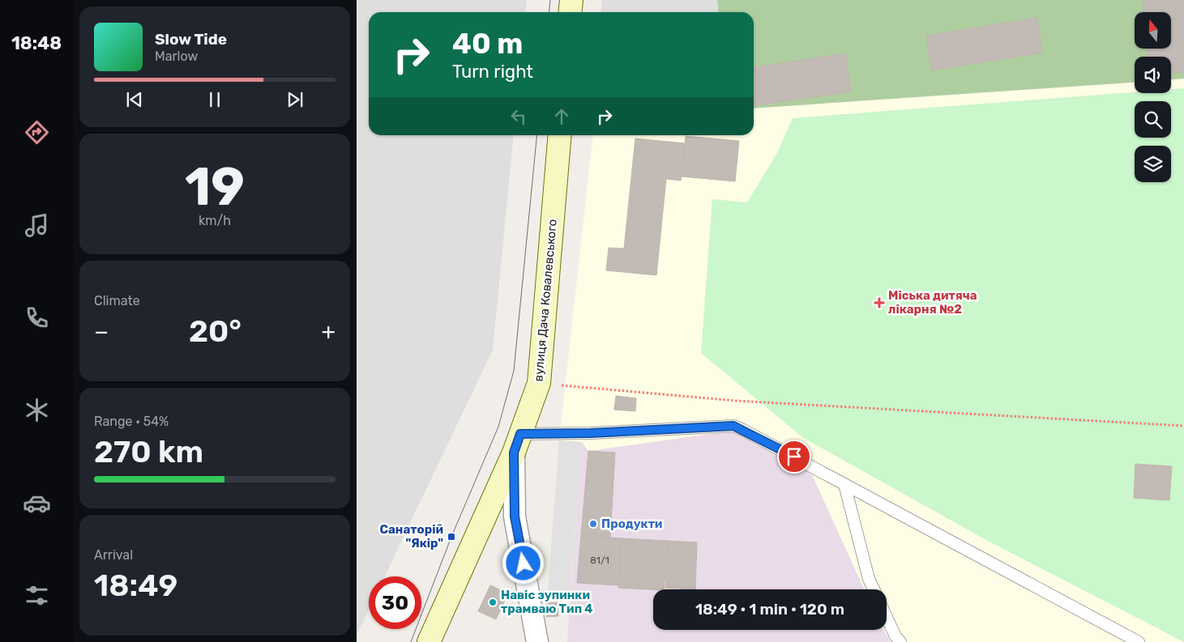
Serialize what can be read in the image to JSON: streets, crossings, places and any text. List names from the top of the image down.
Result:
{
  "streets": {
    "street": ["вулиця Дача Ковалевського"]
  },
  "places": {
    "health": ["Міська дитяча лікарня №2"],
    "other": ["Продукти", "Навіс зупинки трамваю Тип 4"],
    "transit": ["Санаторій \"Якір\""]
  },
  "house_numbers": ["81/1"],
  "north": "top",
  "page": {
    "tabs": "18:48",
    "turn": ["40 m", "Turn right"],
    "song": ["Slow Tide", "Marlow"],
    "tile": [
      ["19", "km/h"],
      "Climate",
      ["Range · 54%", "270 km"],
      ["Arrival", "18:49"]
    ],
    "heat": ["−", "20°", "+"],
    "limit": "30",
    "trip": "18:49 · 1 min · 120 m"
  }
}
